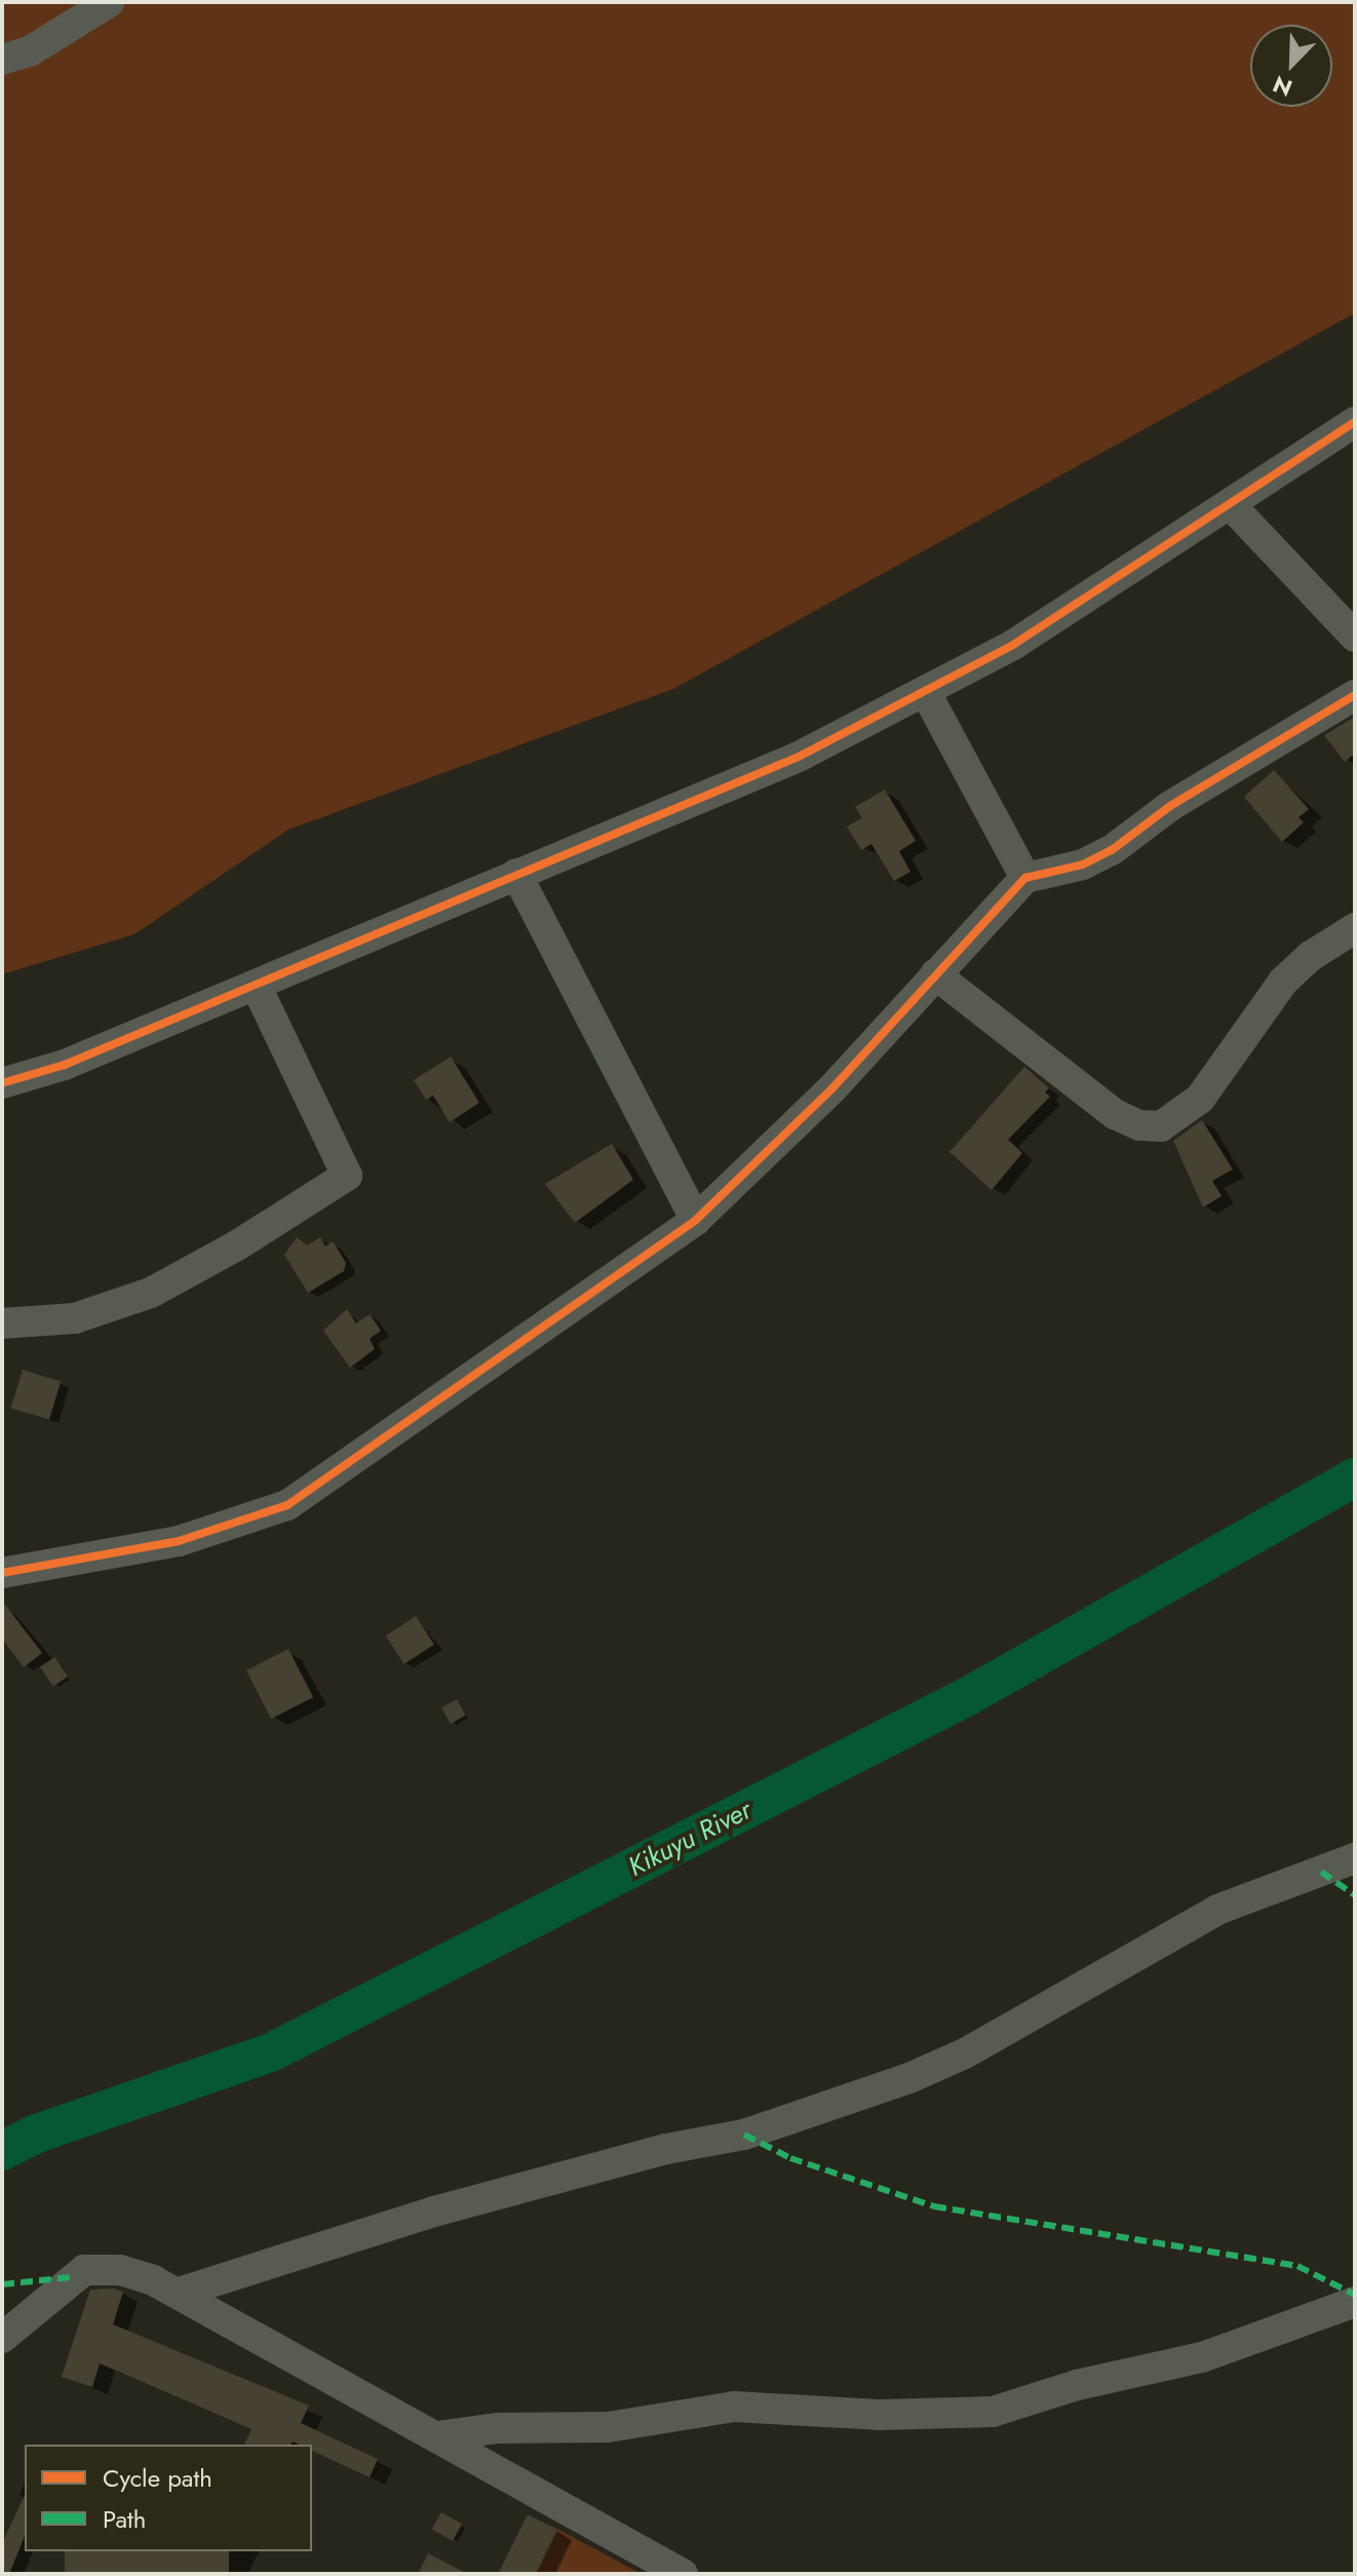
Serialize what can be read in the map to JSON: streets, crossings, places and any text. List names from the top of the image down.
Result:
{
  "water": ["Kikuyu River"],
  "legend": ["Cycle path", "Path"],
  "north": "bottom left"
}
